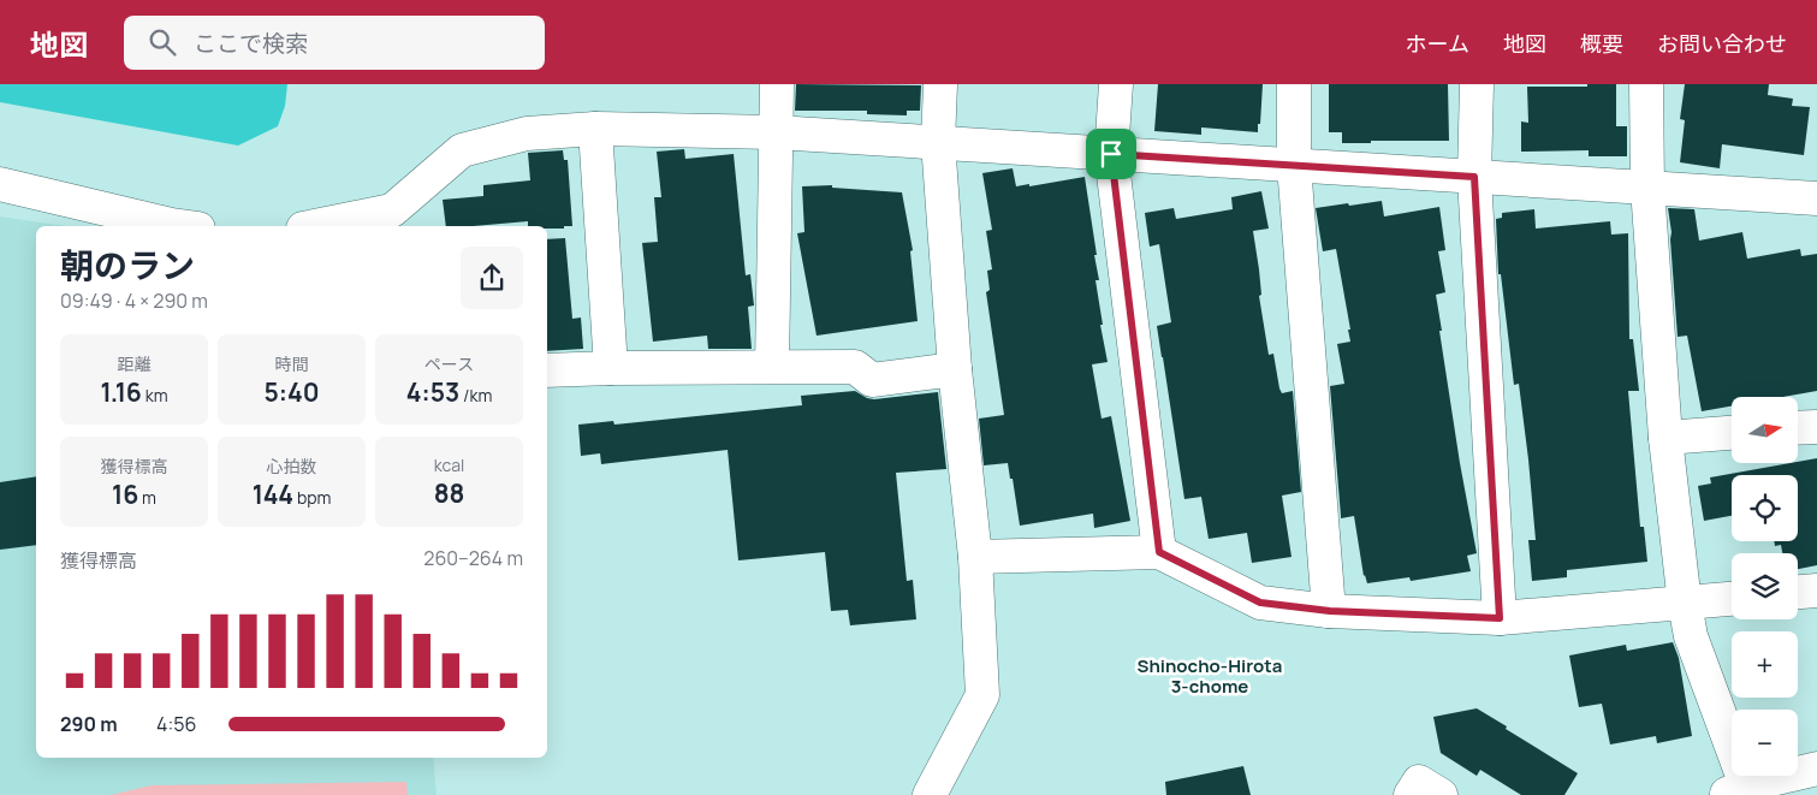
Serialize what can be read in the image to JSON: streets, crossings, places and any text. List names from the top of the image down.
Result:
{
  "districts": ["Shinocho-Hirota 3-chome"],
  "north": "right",
  "page": {
    "header": "地図",
    "search": "ここで検索",
    "nav": [
      "ホーム",
      "地図",
      "概要",
      "お問い合わせ"
    ],
    "heading": ["朝のラン", "09:49 · 4 × 290 m"],
    "stats": [
      ["距離", "1.16 km"],
      ["時間", "5:40"],
      ["ペース", "4:53 /km"],
      ["獲得標高", "16 m"],
      ["心拍数", "144 bpm"],
      ["kcal", "88"]
    ],
    "map_buttons": ["+", "−"],
    "chart": ["獲得標高", "260–264 m"],
    "list": [
      {
        "name": "290 m",
        "note": "4:56"
      }
    ]
  }
}
